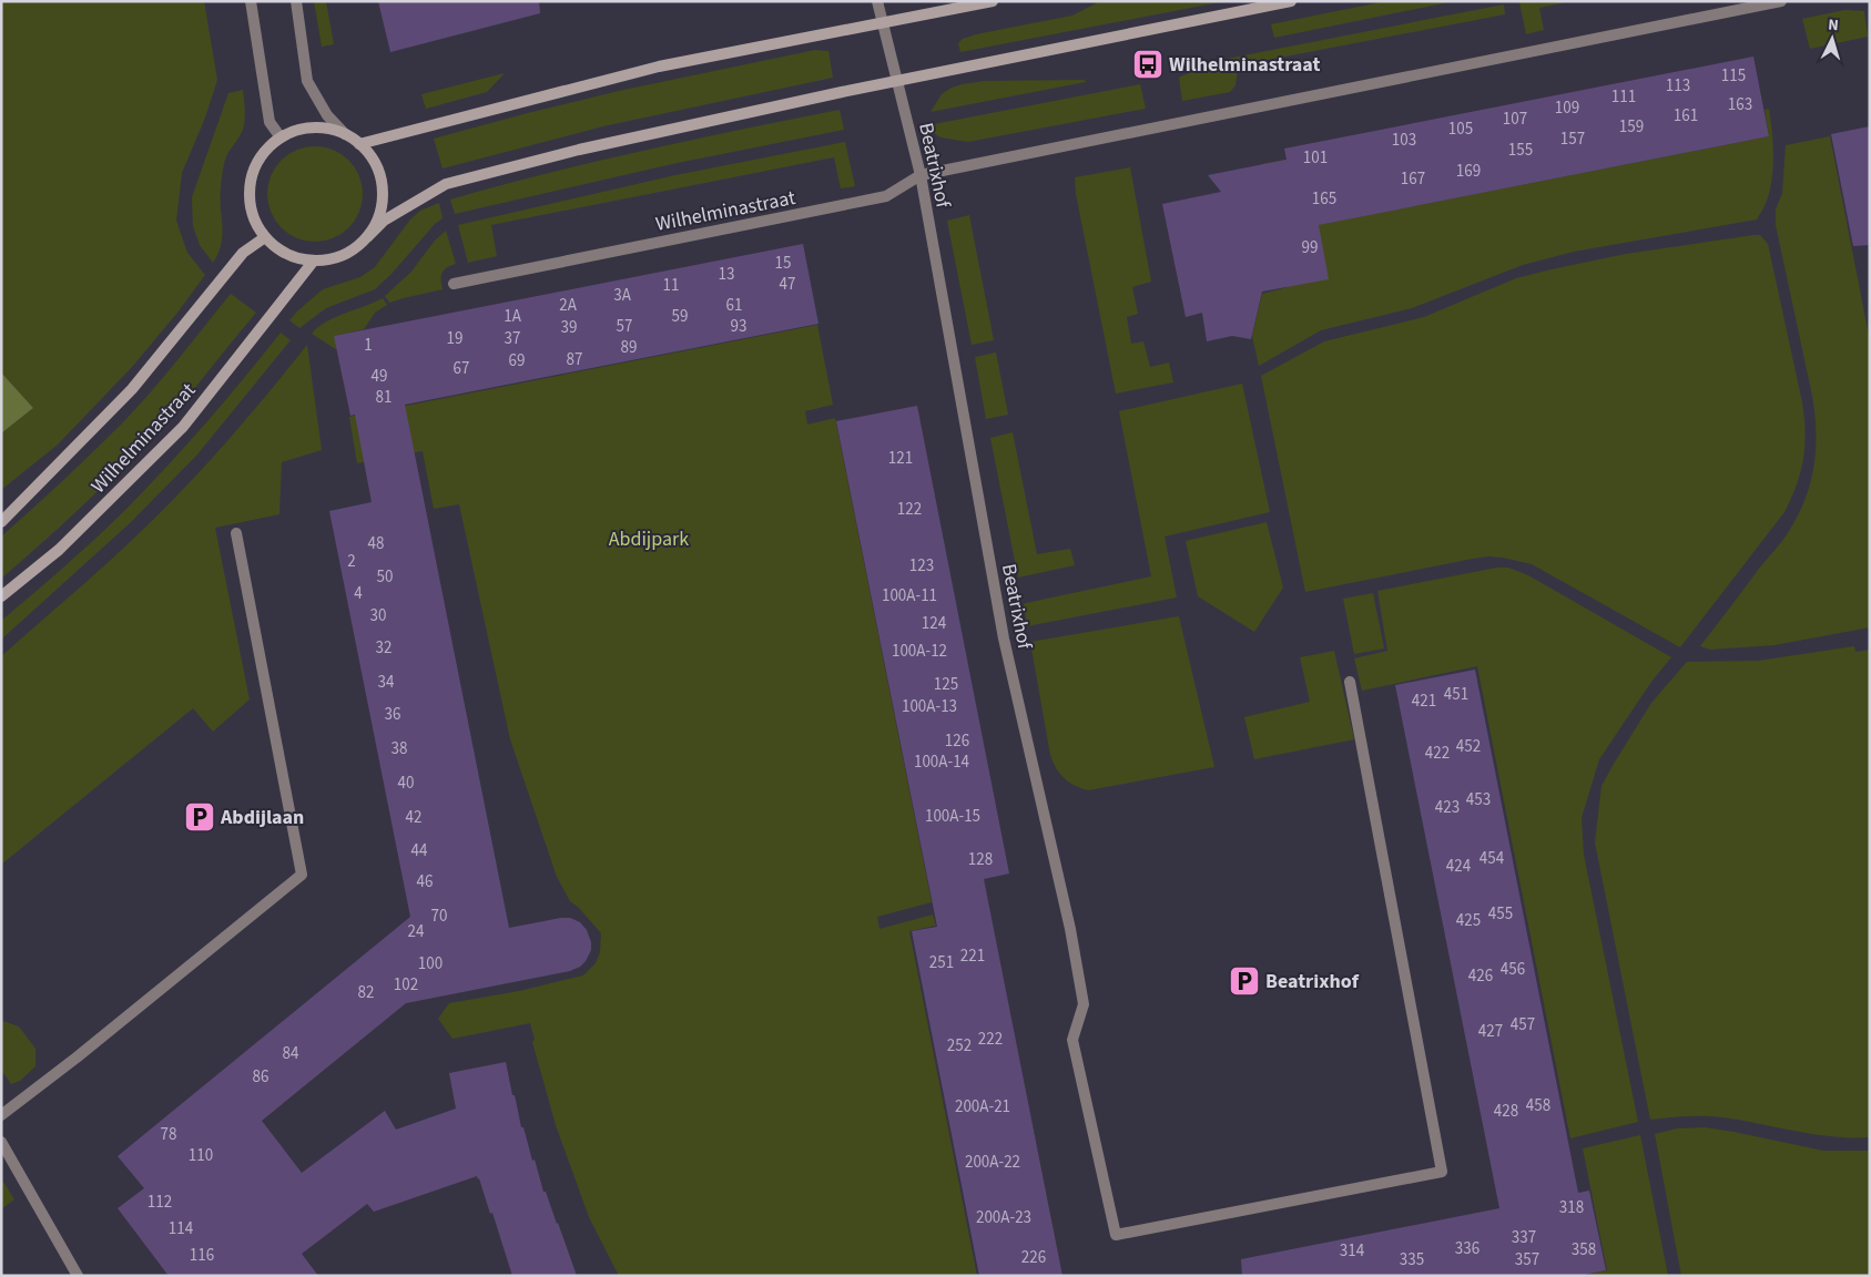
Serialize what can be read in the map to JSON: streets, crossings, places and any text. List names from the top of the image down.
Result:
{
  "streets": {
    "street": ["Beatrixhof", "Wilhelminastraat"]
  },
  "crossings": [
    ["Beatrixhof", "Wilhelminastraat"]
  ],
  "parks": ["Abdijpark"],
  "places": {
    "bus stop": ["Wilhelminastraat"],
    "parking": ["Abdijlaan", "Beatrixhof"]
  },
  "house_numbers": [
    "115",
    "113",
    "111",
    "163",
    "109",
    "161",
    "107",
    "159",
    "105",
    "157",
    "103",
    "155",
    "101",
    "169",
    "167",
    "165",
    "99",
    "15",
    "13",
    "47",
    "11",
    "3A",
    "2A",
    "61",
    "1A",
    "59",
    "57",
    "93",
    "39",
    "19",
    "37",
    "1",
    "89",
    "87",
    "69",
    "67",
    "49",
    "81",
    "121",
    "122",
    "48",
    "2",
    "123",
    "50",
    "4",
    "100A-11",
    "30",
    "124",
    "32",
    "100A-12",
    "34",
    "125",
    "451",
    "421",
    "100A-13",
    "36",
    "126",
    "452",
    "38",
    "422",
    "100A-14",
    "40",
    "453",
    "423",
    "100A-15",
    "42",
    "44",
    "454",
    "128",
    "424",
    "46",
    "455",
    "70",
    "425",
    "24",
    "221",
    "251",
    "100",
    "456",
    "426",
    "102",
    "82",
    "457",
    "427",
    "222",
    "252",
    "84",
    "86",
    "458",
    "200A-21",
    "428",
    "78",
    "110",
    "200A-22",
    "112",
    "318",
    "200A-23",
    "114",
    "337",
    "336",
    "358",
    "314",
    "116",
    "226",
    "335",
    "357"
  ],
  "north": "top"
}
